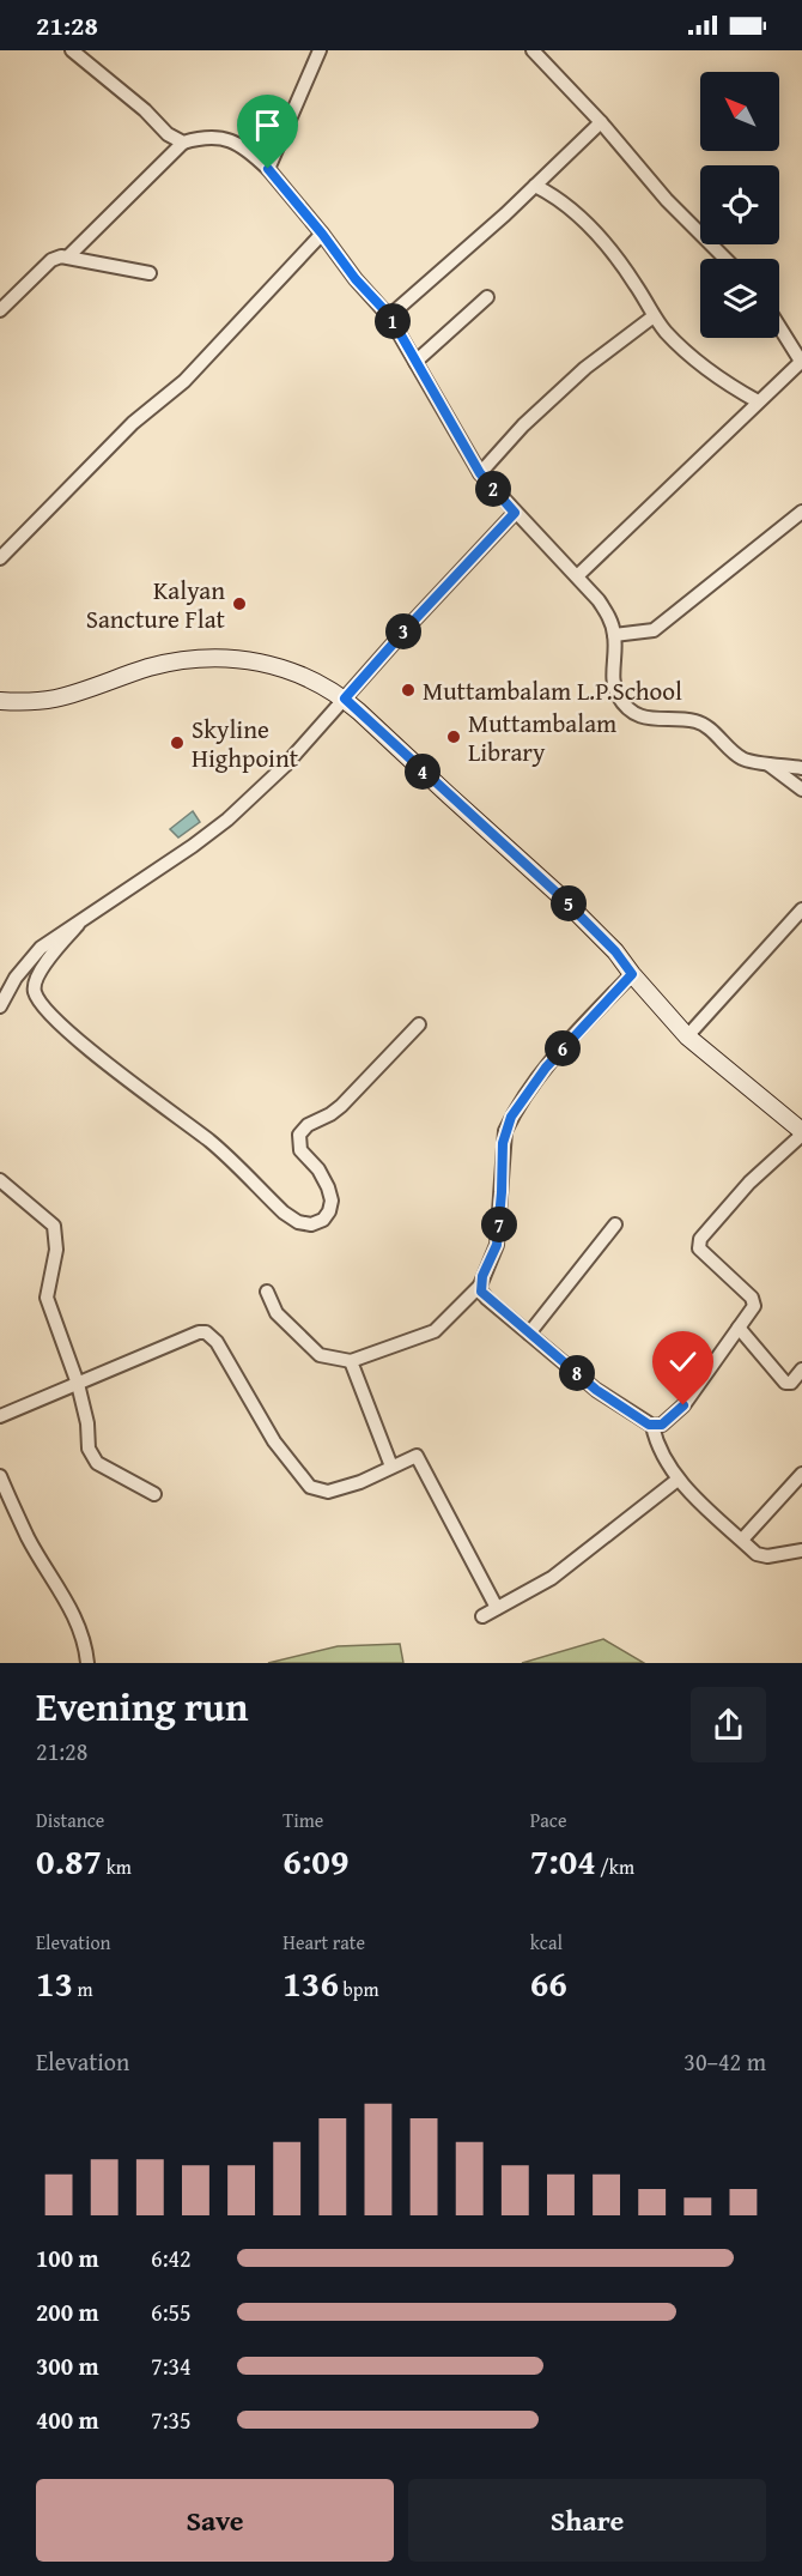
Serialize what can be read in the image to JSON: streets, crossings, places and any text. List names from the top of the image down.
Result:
{
  "places": [
    "Kalyan Sancture Flat",
    "Muttambalam L.P.School",
    "Muttambalam Library",
    "Skyline Highpoint"
  ],
  "north": "top left",
  "page": {
    "status": "21:28",
    "pins": [
      "1",
      "2",
      "3",
      "4",
      "5",
      "6",
      "7",
      "8"
    ],
    "heading": ["Evening run", "21:28"],
    "stats": [
      ["Distance", "0.87 km"],
      ["Time", "6:09"],
      ["Pace", "7:04 /km"],
      ["Elevation", "13 m"],
      ["Heart rate", "136 bpm"],
      ["kcal", "66"]
    ],
    "chart": ["Elevation", "30–42 m"],
    "list": [
      {
        "name": "100 m",
        "note": "6:42"
      },
      {
        "name": "200 m",
        "note": "6:55"
      },
      {
        "name": "300 m",
        "note": "7:34"
      },
      {
        "name": "400 m",
        "note": "7:35"
      }
    ],
    "buttons": ["Save", "Share"]
  }
}
